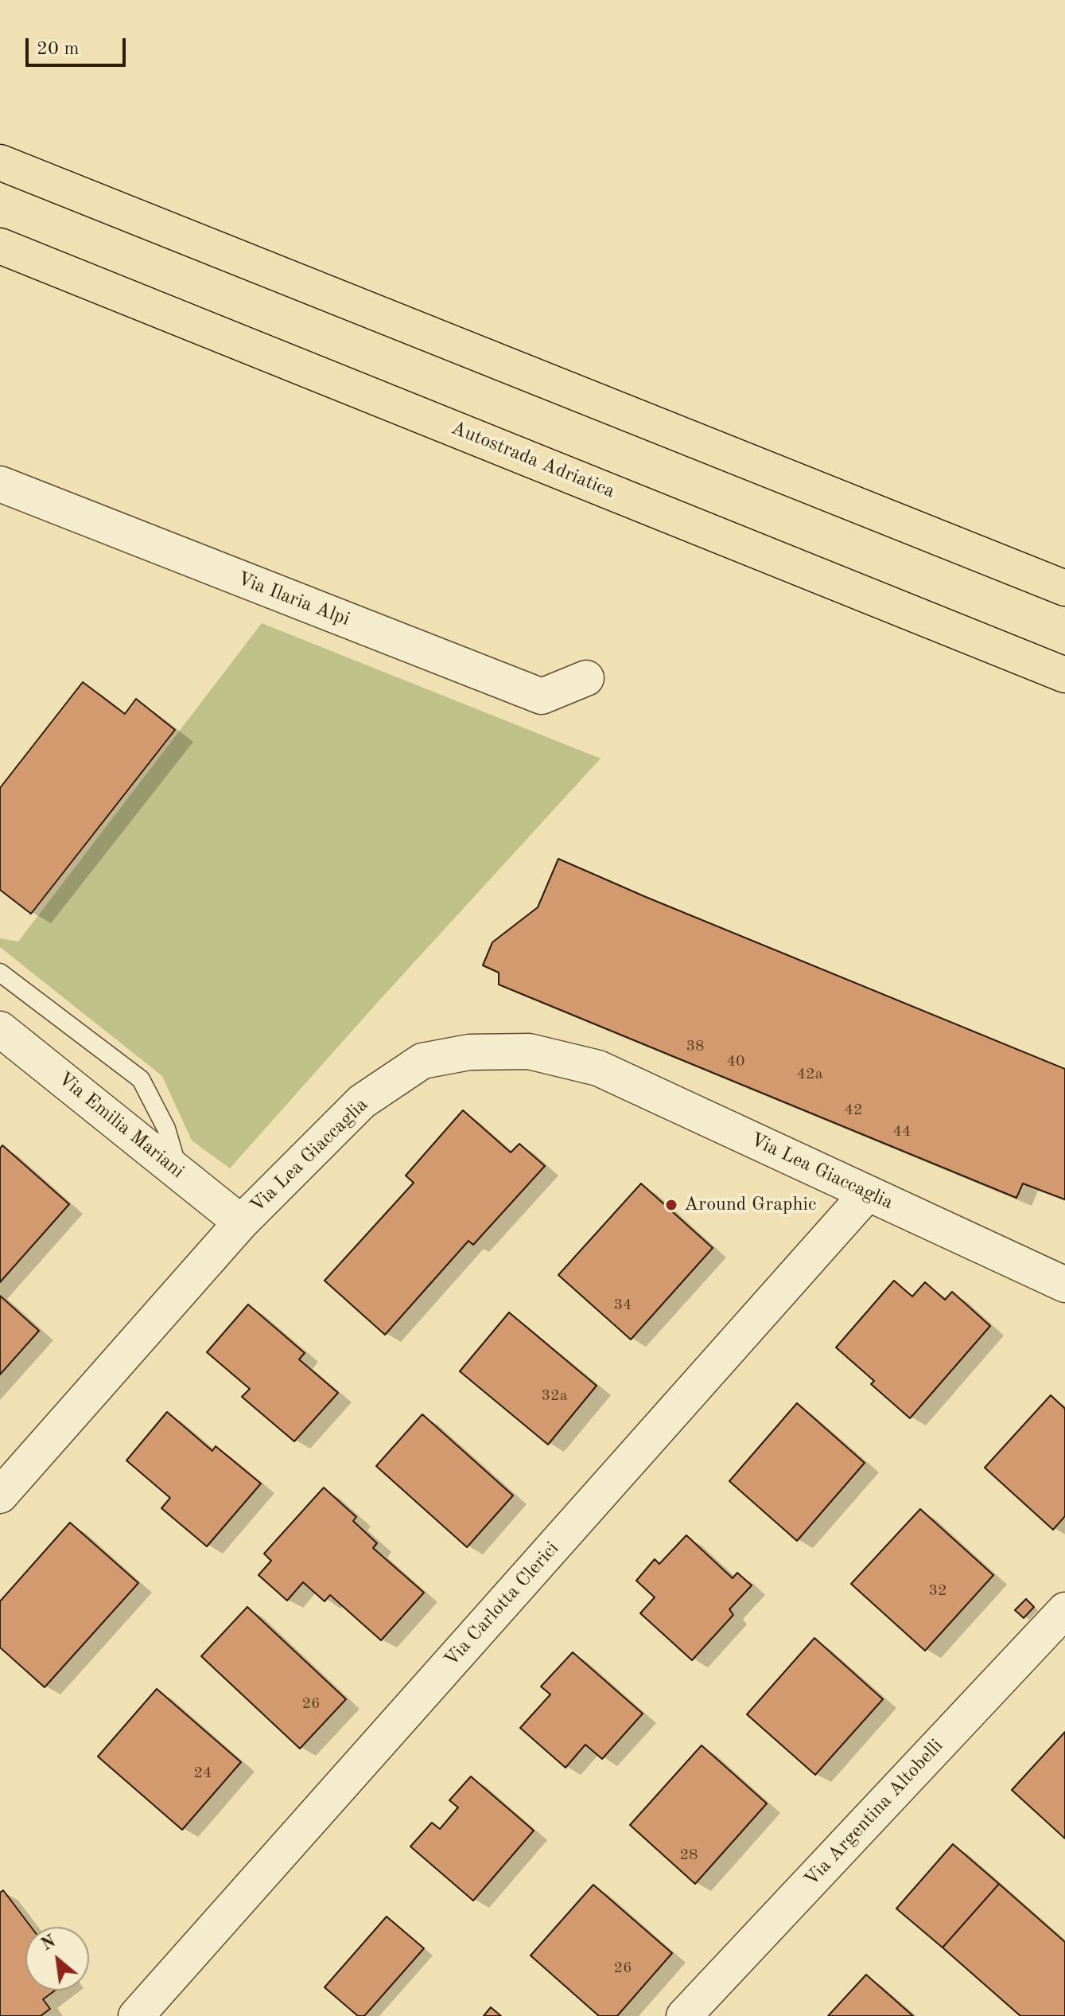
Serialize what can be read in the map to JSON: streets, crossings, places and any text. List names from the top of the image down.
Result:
{
  "streets": {
    "highway": ["Autostrada Adriatica"],
    "street": [
      "Via Ilaria Alpi",
      "Via Emilia Mariani",
      "Via Lea Giaccaglia",
      "Via Carlotta Clerici",
      "Via Argentina Altobelli"
    ]
  },
  "crossings": [
    ["Via Emilia Mariani", "Via Lea Giaccaglia"],
    ["Via Lea Giaccaglia", "Via Carlotta Clerici"]
  ],
  "places": ["Around Graphic"],
  "house_numbers": [
    "38",
    "40",
    "42a",
    "42",
    "44",
    "34",
    "32a",
    "32",
    "26",
    "24",
    "28",
    "26"
  ],
  "scale_bar": "20 m",
  "north": "top left"
}
